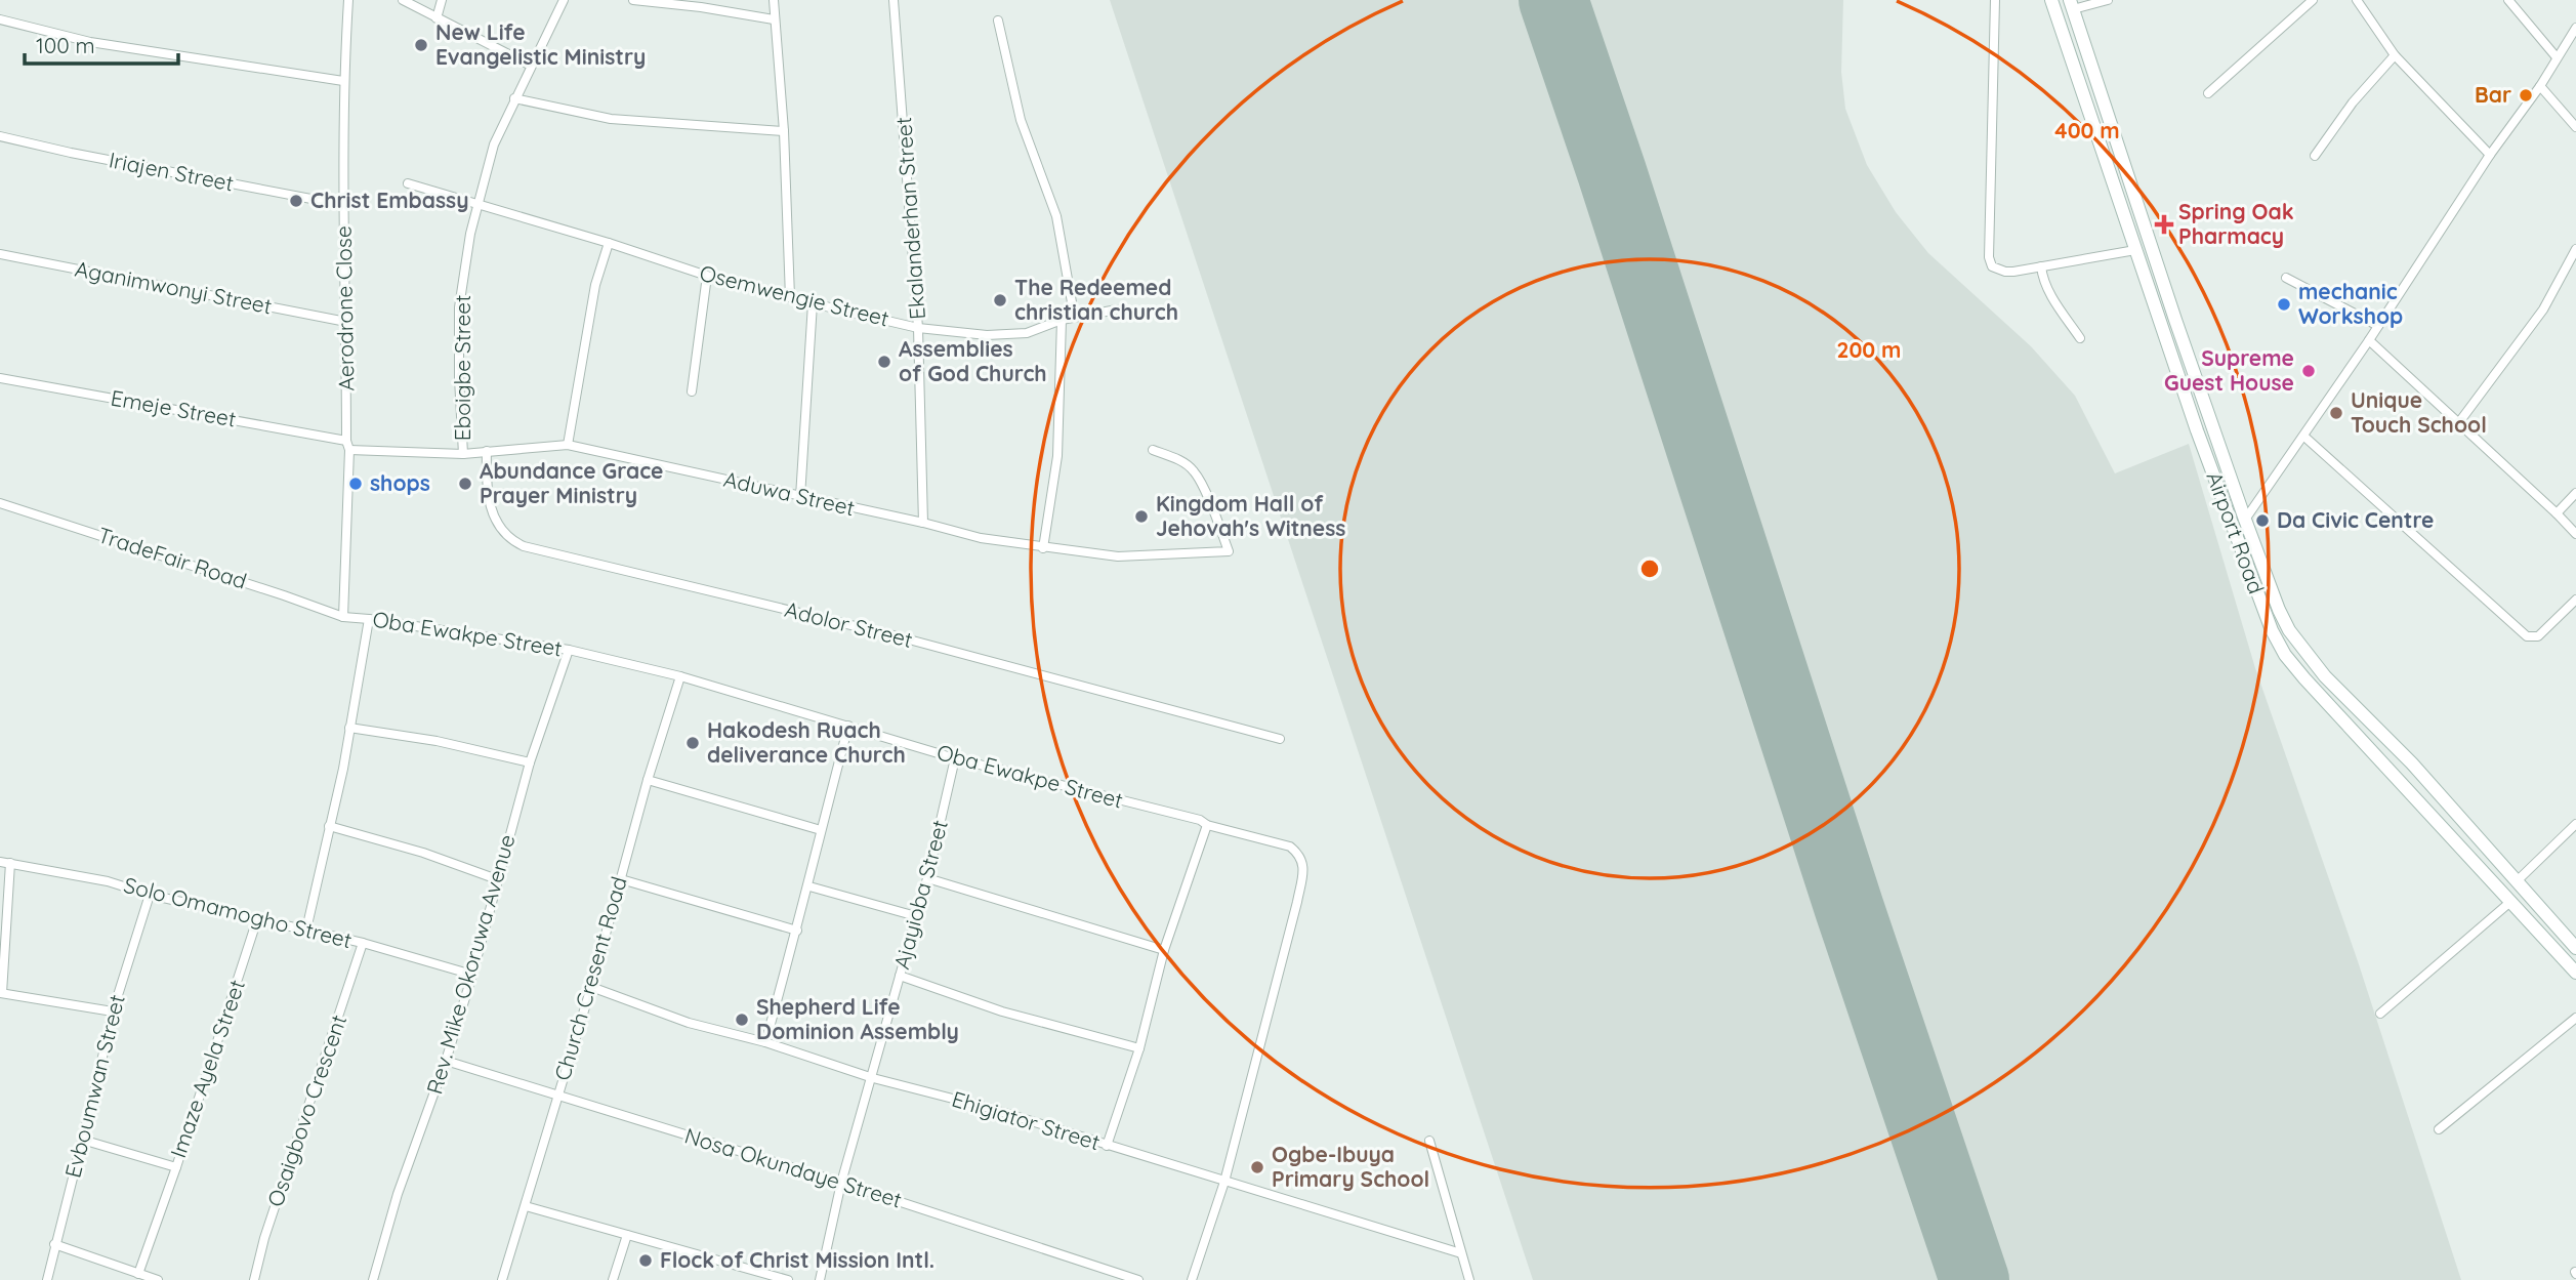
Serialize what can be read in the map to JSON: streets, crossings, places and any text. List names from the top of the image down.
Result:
{
  "streets": {
    "main road": ["Airport Road"],
    "street": [
      "Iriajen Street",
      "Ekalanderhan Street",
      "Aganimwonyi Street",
      "Osemwengie Street",
      "Aerodrone Close",
      "Eboigbe Street",
      "Emeje Street",
      "Aduwa Street",
      "TradeFair Road",
      "Adolor Street",
      "Oba Ewakpe Street",
      "Ajayioba Street",
      "Solo Omamogho Street",
      "Rev. Mike Okoruwa Avenue",
      "Church Cresent Road",
      "Imaze Ayela Street",
      "Evboumwan Street",
      "Osaigbovo Crescent",
      "Ehigiator Street",
      "Nosa Okundaye Street"
    ]
  },
  "crossings": [
    ["Iriajen Street", "Aerodrone Close"],
    ["Ekalanderhan Street", "Osemwengie Street"],
    ["Ekalanderhan Street", "Aduwa Street"],
    ["Aganimwonyi Street", "Aerodrone Close"],
    ["Osemwengie Street", "Eboigbe Street"],
    ["Aerodrone Close", "Emeje Street"],
    ["Aerodrone Close", "Aduwa Street"],
    ["Aerodrone Close", "TradeFair Road"],
    ["Aerodrone Close", "Oba Ewakpe Street"],
    ["Eboigbe Street", "Aduwa Street"],
    ["Emeje Street", "Aduwa Street"],
    ["Aduwa Street", "Adolor Street"],
    ["TradeFair Road", "Oba Ewakpe Street"],
    ["Oba Ewakpe Street", "Ajayioba Street"],
    ["Oba Ewakpe Street", "Rev. Mike Okoruwa Avenue"],
    ["Oba Ewakpe Street", "Church Cresent Road"],
    ["Oba Ewakpe Street", "Ehigiator Street"],
    ["Ajayioba Street", "Ehigiator Street"],
    ["Ajayioba Street", "Nosa Okundaye Street"],
    ["Solo Omamogho Street", "Rev. Mike Okoruwa Avenue"],
    ["Solo Omamogho Street", "Imaze Ayela Street"],
    ["Solo Omamogho Street", "Evboumwan Street"],
    ["Solo Omamogho Street", "Osaigbovo Crescent"],
    ["Rev. Mike Okoruwa Avenue", "Nosa Okundaye Street"],
    ["Church Cresent Road", "Ehigiator Street"],
    ["Church Cresent Road", "Nosa Okundaye Street"],
    ["Imaze Ayela Street", "Evboumwan Street"]
  ],
  "places": {
    "other": [
      "New Life Evangelistic Ministry",
      "Bar",
      "Christ Embassy",
      "The Redeemed christian church",
      "mechanic Workshop",
      "Assemblies of God Church",
      "Supreme Guest House",
      "Unique Touch School",
      "shops",
      "Abundance Grace Prayer Ministry",
      "Kingdom Hall of Jehovah's Witness",
      "Da Civic Centre",
      "Hakodesh Ruach deliverance Church",
      "Shepherd Life Dominion Assembly",
      "Ogbe-Ibuya Primary School",
      "Flock of Christ Mission Intl."
    ],
    "health": ["Spring Oak Pharmacy"]
  },
  "scale_bar": "100 m",
  "rings": ["400 m", "200 m"]
}
